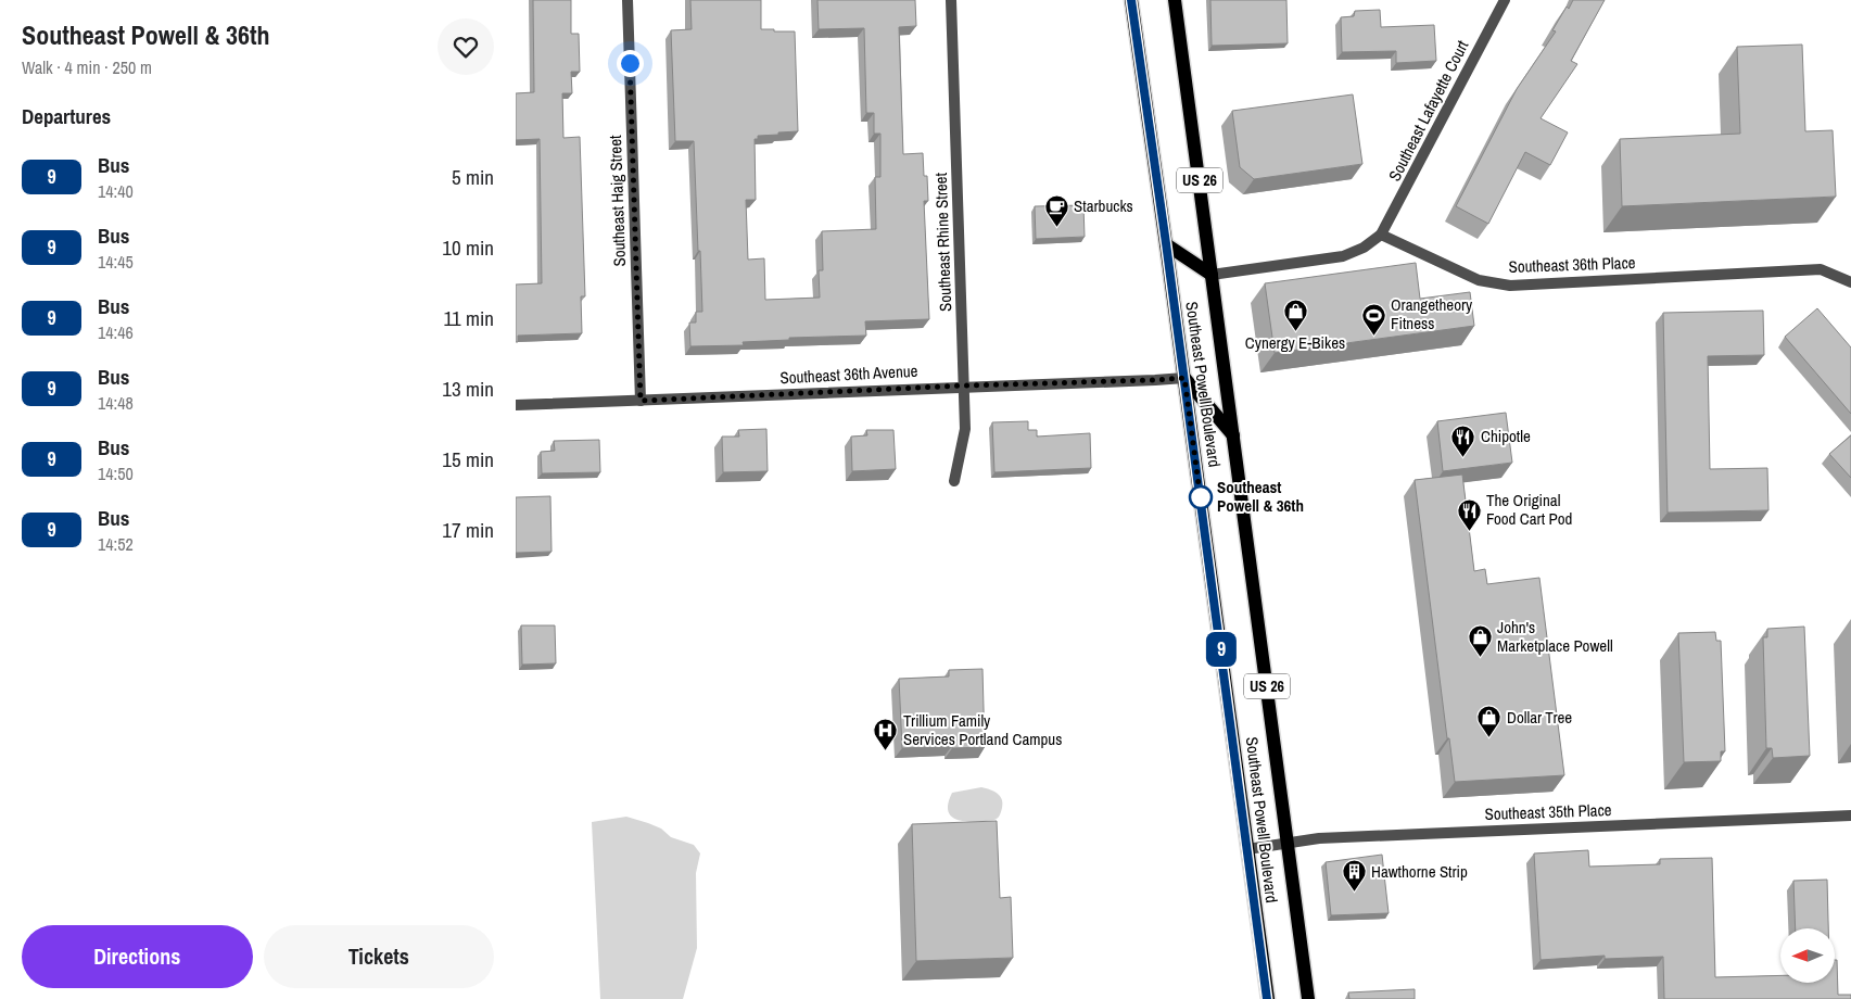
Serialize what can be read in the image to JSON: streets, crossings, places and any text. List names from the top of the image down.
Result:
{
  "streets": {
    "main road": ["US 26", "Southeast Powell Boulevard"],
    "street": [
      "Southeast Lafayette Court",
      "Southeast Haig Street",
      "Southeast Rhine Street",
      "Southeast 36th Place",
      "Southeast 36th Avenue",
      "Southeast 35th Place"
    ]
  },
  "crossings": [
    ["Southeast Lafayette Court", "Southeast 36th Place"],
    ["Southeast Haig Street", "Southeast 36th Avenue"],
    ["Southeast Rhine Street", "Southeast 36th Avenue"],
    ["Southeast 36th Avenue", "Southeast Powell Boulevard"],
    ["Southeast Powell Boulevard", "Southeast 35th Place"]
  ],
  "places": {
    "cafe": ["Starbucks"],
    "shop": ["Cynergy E-Bikes", "John's Marketplace Powell", "Dollar Tree"],
    "sports": ["Orangetheory Fitness"],
    "restaurant": ["Chipotle", "The Original Food Cart Pod"],
    "other": ["Southeast Powell & 36th"],
    "hospital": ["Trillium Family Services Portland Campus"],
    "building": ["Hawthorne Strip"]
  },
  "lines": ["bus line 9"],
  "north": "left",
  "page": {
    "heading": [
      ["Southeast Powell & 36th", "Walk · 4 min · 250 m"],
      "Departures"
    ],
    "on_map": "9",
    "list": [
      {
        "mark": "9",
        "name": "Bus",
        "note": "14:40",
        "value": "5 min"
      },
      {
        "mark": "9",
        "name": "Bus",
        "note": "14:45",
        "value": "10 min"
      },
      {
        "mark": "9",
        "name": "Bus",
        "note": "14:46",
        "value": "11 min"
      },
      {
        "mark": "9",
        "name": "Bus",
        "note": "14:48",
        "value": "13 min"
      },
      {
        "mark": "9",
        "name": "Bus",
        "note": "14:50",
        "value": "15 min"
      },
      {
        "mark": "9",
        "name": "Bus",
        "note": "14:52",
        "value": "17 min"
      }
    ],
    "buttons": ["Directions", "Tickets"]
  }
}
